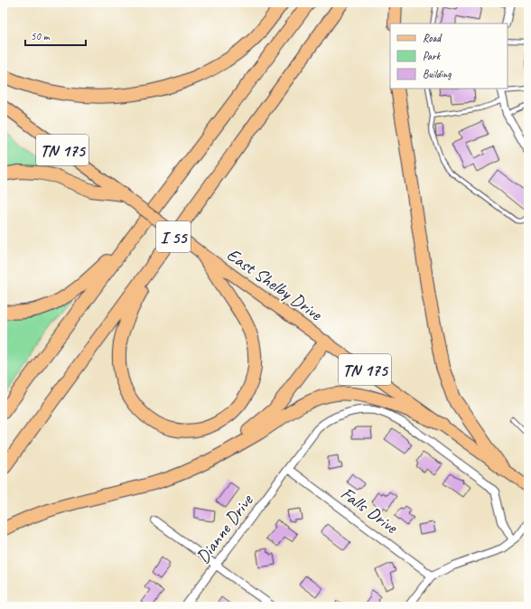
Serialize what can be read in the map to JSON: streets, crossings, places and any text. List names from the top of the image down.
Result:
{
  "streets": {
    "highway": ["I 55"],
    "main road": ["TN 175", "East Shelby Drive"],
    "street": ["Falls Drive", "Dianne Drive"]
  },
  "crossings": [
    ["Falls Drive", "Dianne Drive"]
  ],
  "legend": ["Road", "Park", "Building"],
  "scale_bar": "50 m"
}
